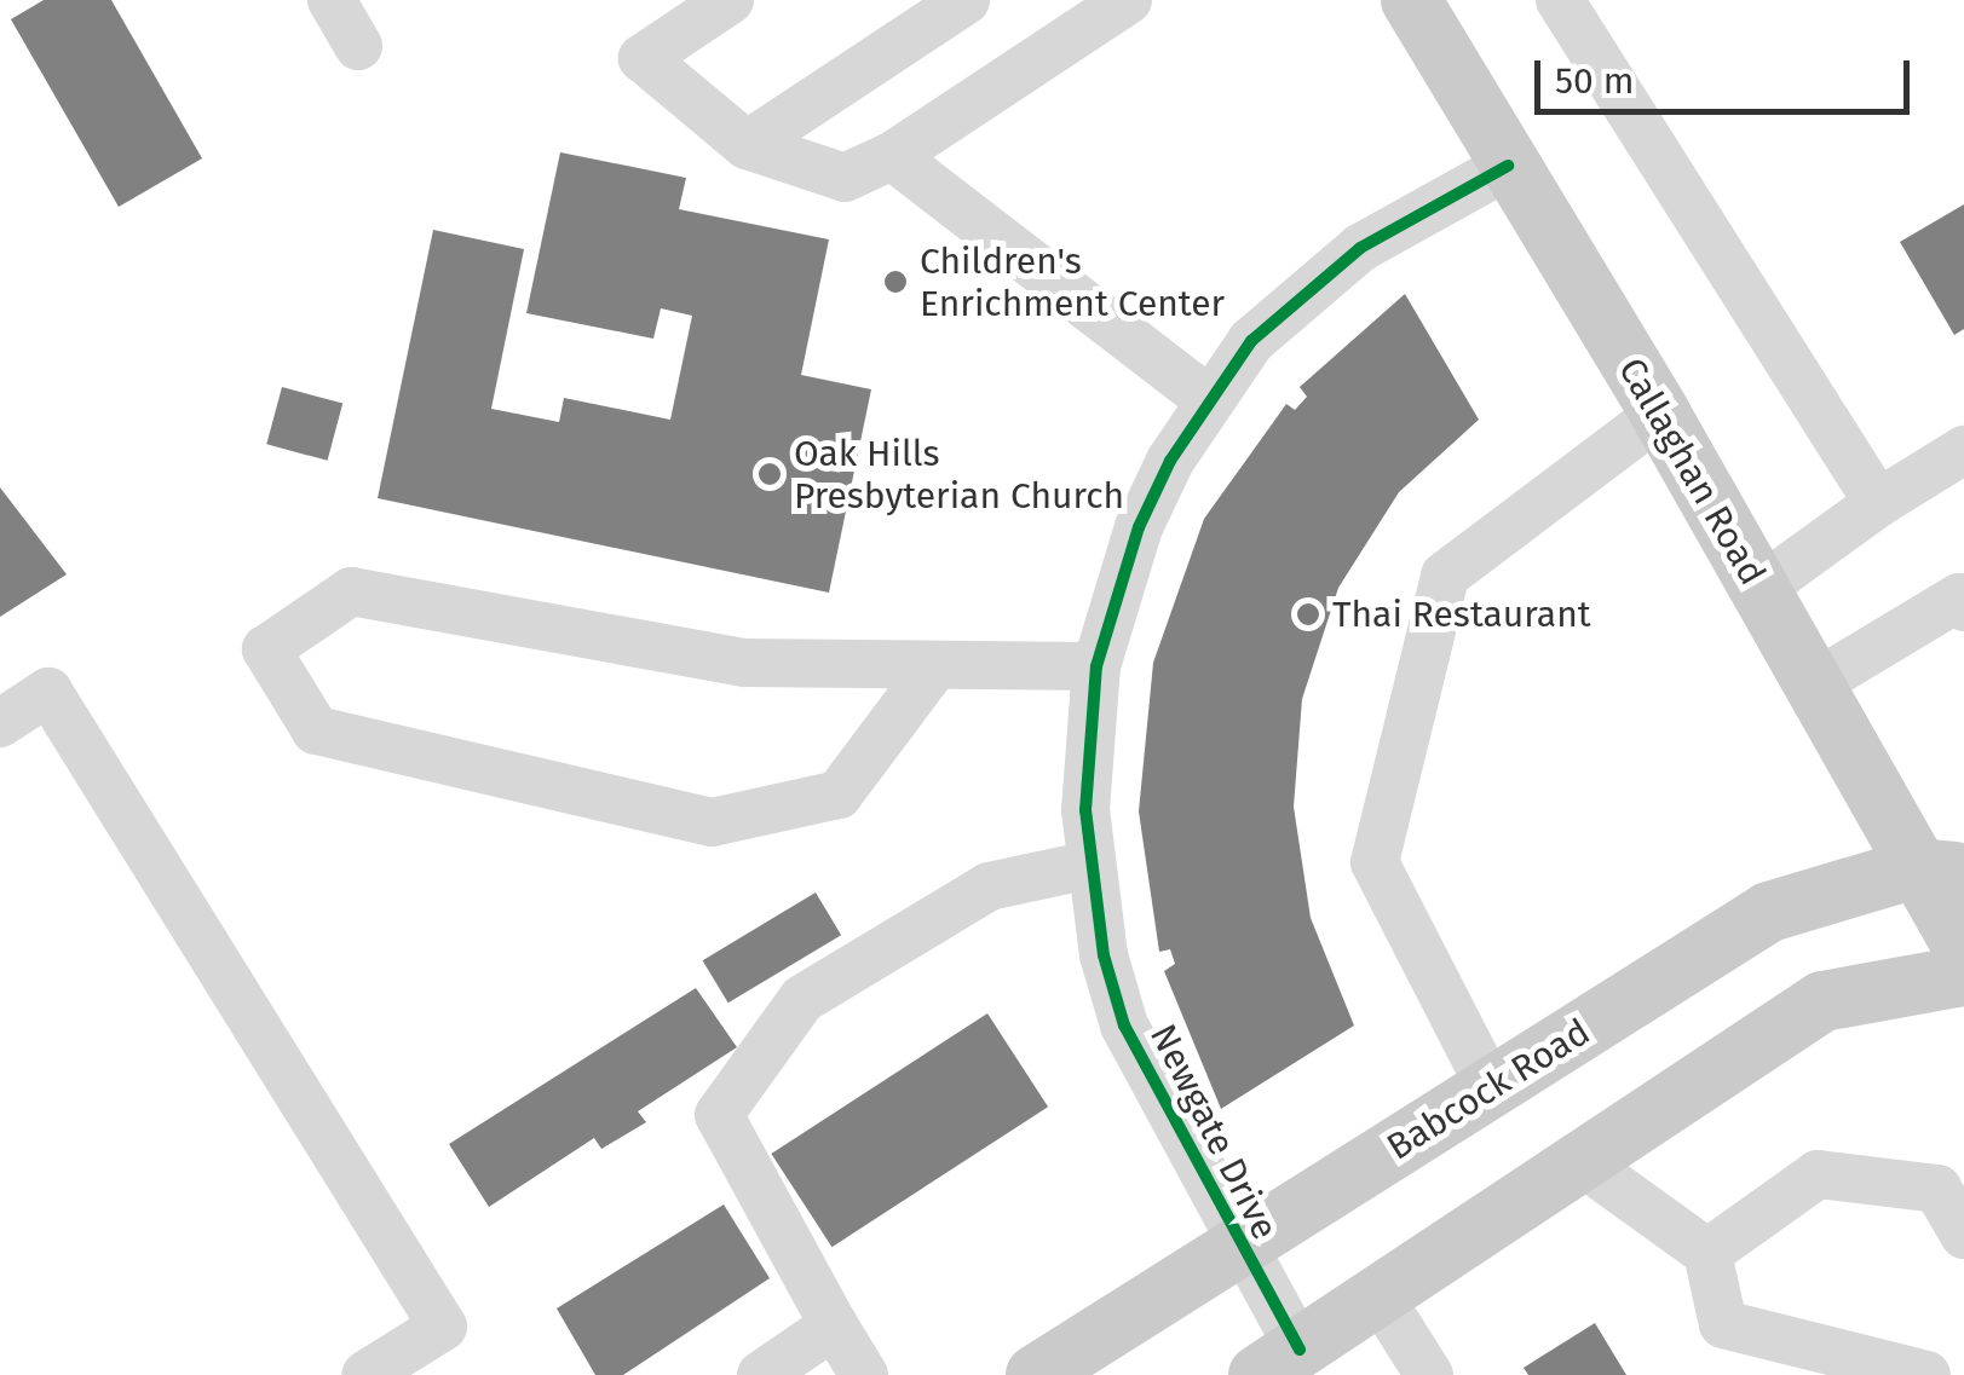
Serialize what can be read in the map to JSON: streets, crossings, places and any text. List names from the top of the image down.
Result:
{
  "streets": {
    "main road": ["Callaghan Road", "Babcock Road"],
    "street": ["Newgate Drive"]
  },
  "crossings": [
    ["Callaghan Road", "Babcock Road"],
    ["Callaghan Road", "Newgate Drive"],
    ["Babcock Road", "Newgate Drive"]
  ],
  "places": ["Children's Enrichment Center", "Oak Hills Presbyterian Church", "Thai Restaurant"],
  "scale_bar": "50 m"
}
